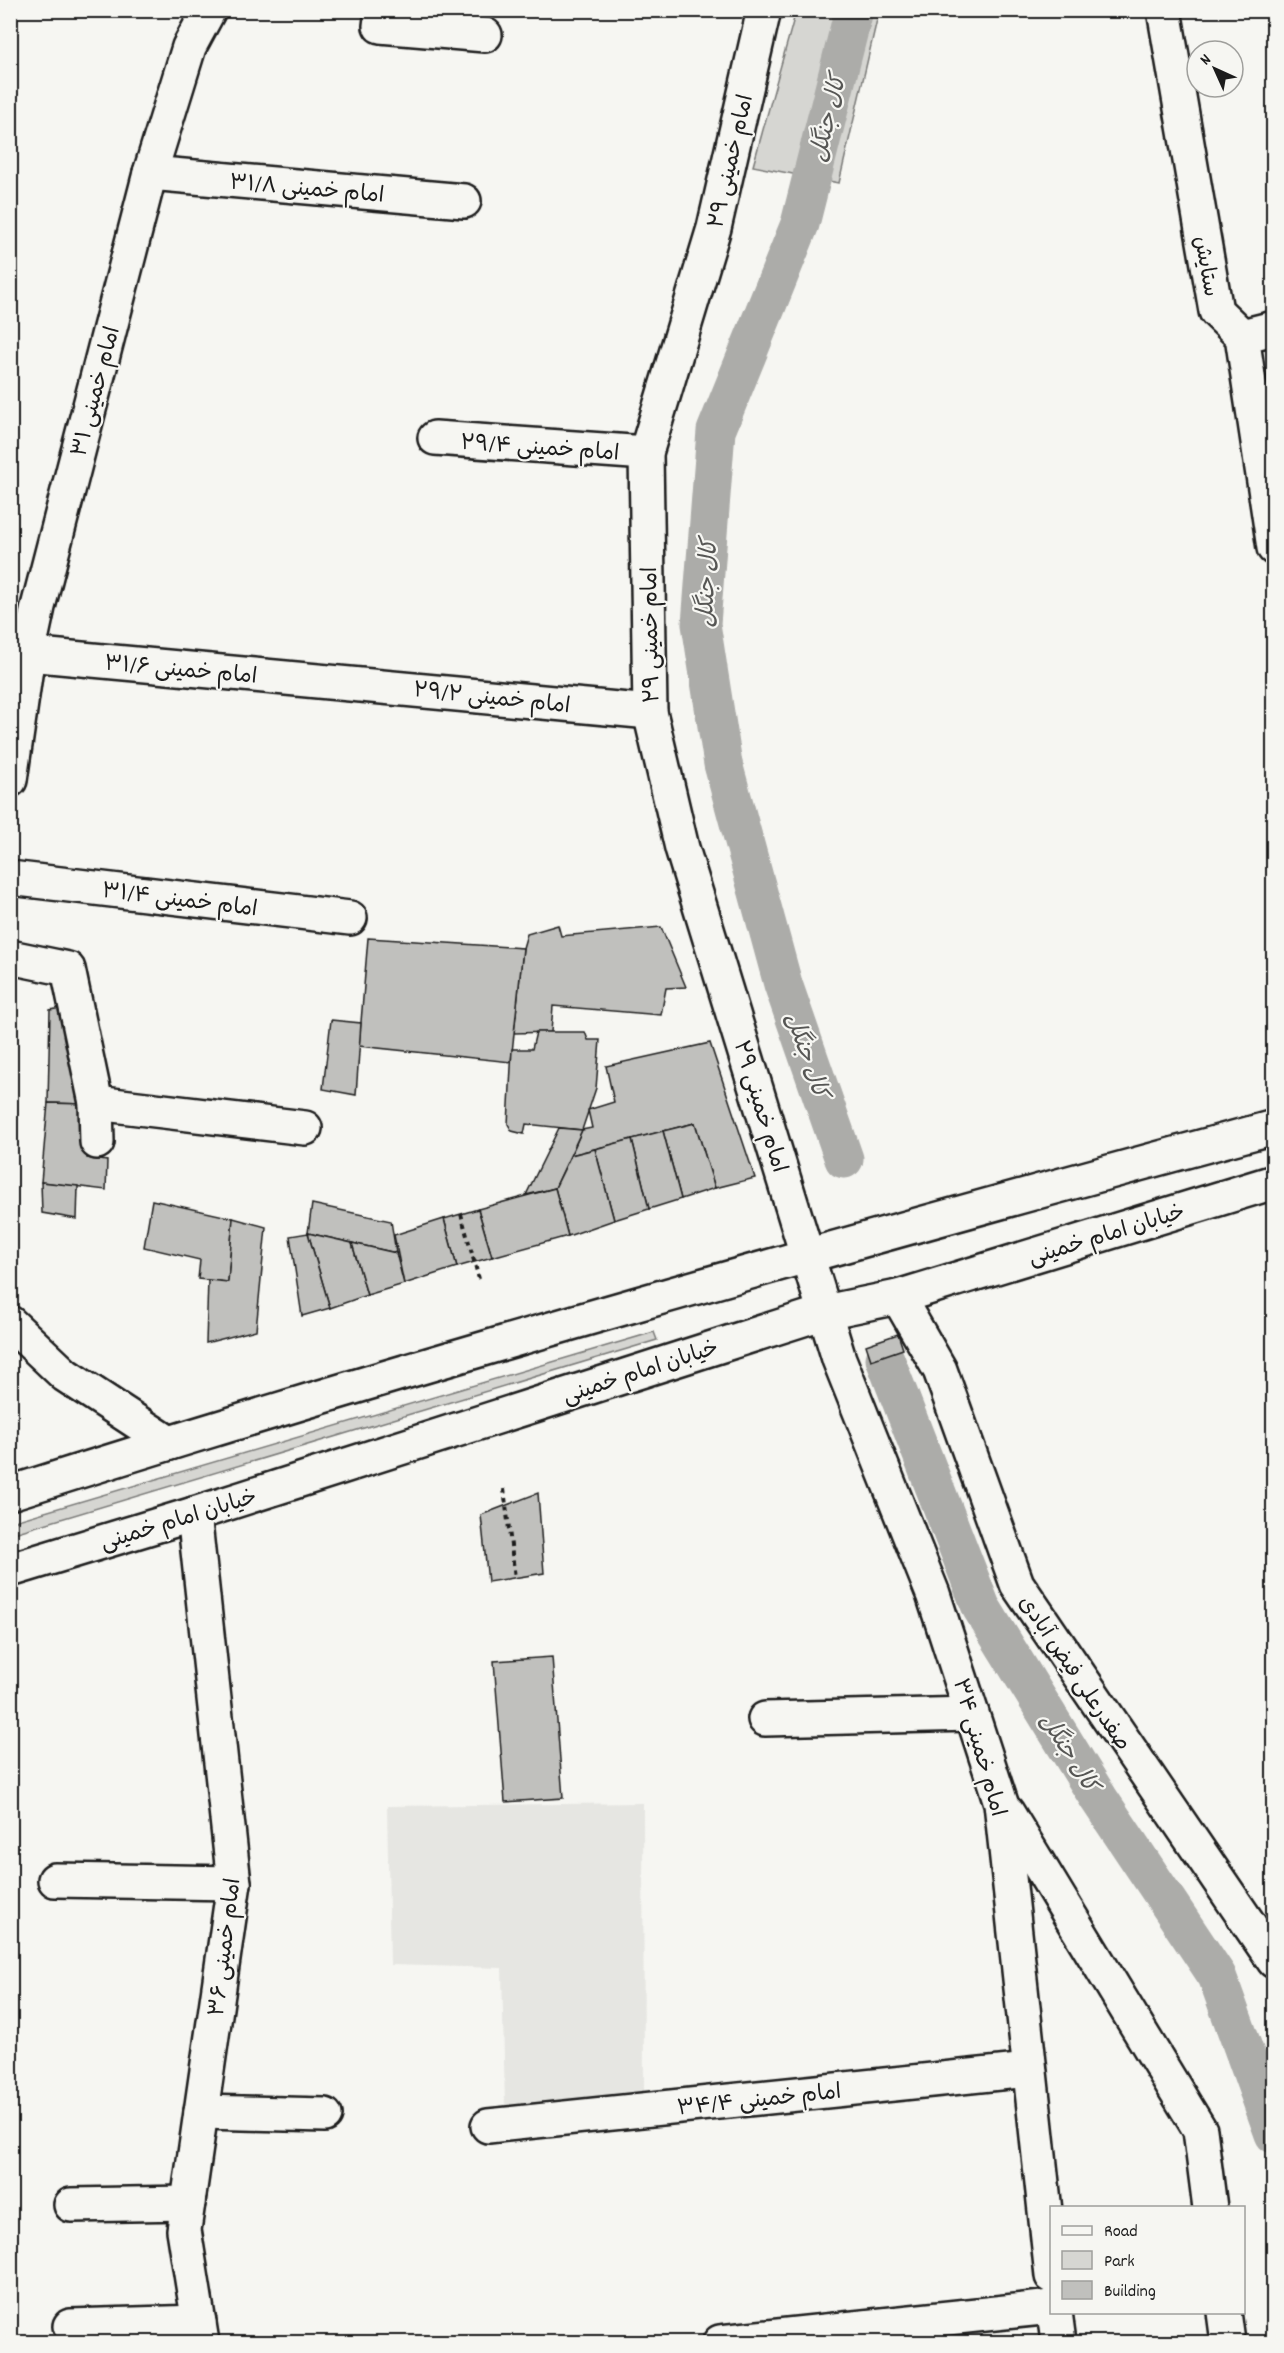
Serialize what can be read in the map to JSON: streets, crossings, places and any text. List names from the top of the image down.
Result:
{
  "streets": {
    "street": [
      "امام خمینی ۲۹",
      "امام خمینی ۳۱/۸",
      "ستایش",
      "امام خمینی ۳۱",
      "امام خمینی ۲۹/۴",
      "امام خمینی ۳۱/۶",
      "امام خمینی ۲۹/۲",
      "امام خمینی ۳۱/۴",
      "خیابان امام خمینی",
      "صفدرعلی فیض آبادی",
      "امام خمینی ۳۴",
      "امام خمینی ۳۶",
      "امام خمینی ۳۴/۴"
    ]
  },
  "crossings": [
    ["امام خمینی ۲۹", "امام خمینی ۲۹/۴"],
    ["امام خمینی ۲۹", "امام خمینی ۲۹/۲"],
    ["امام خمینی ۲۹", "خیابان امام خمینی"],
    ["امام خمینی ۲۹", "امام خمینی ۳۴"],
    ["امام خمینی ۳۱/۸", "امام خمینی ۳۱"],
    ["امام خمینی ۳۱", "امام خمینی ۳۱/۶"],
    ["امام خمینی ۳۱/۶", "امام خمینی ۲۹/۲"],
    ["خیابان امام خمینی", "صفدرعلی فیض آبادی"],
    ["خیابان امام خمینی", "امام خمینی ۳۴"],
    ["خیابان امام خمینی", "امام خمینی ۳۶"],
    ["امام خمینی ۳۴", "امام خمینی ۳۴/۴"]
  ],
  "water": ["کال جنگل"],
  "legend": ["Road", "Park", "Building"],
  "north": "top left"
}
